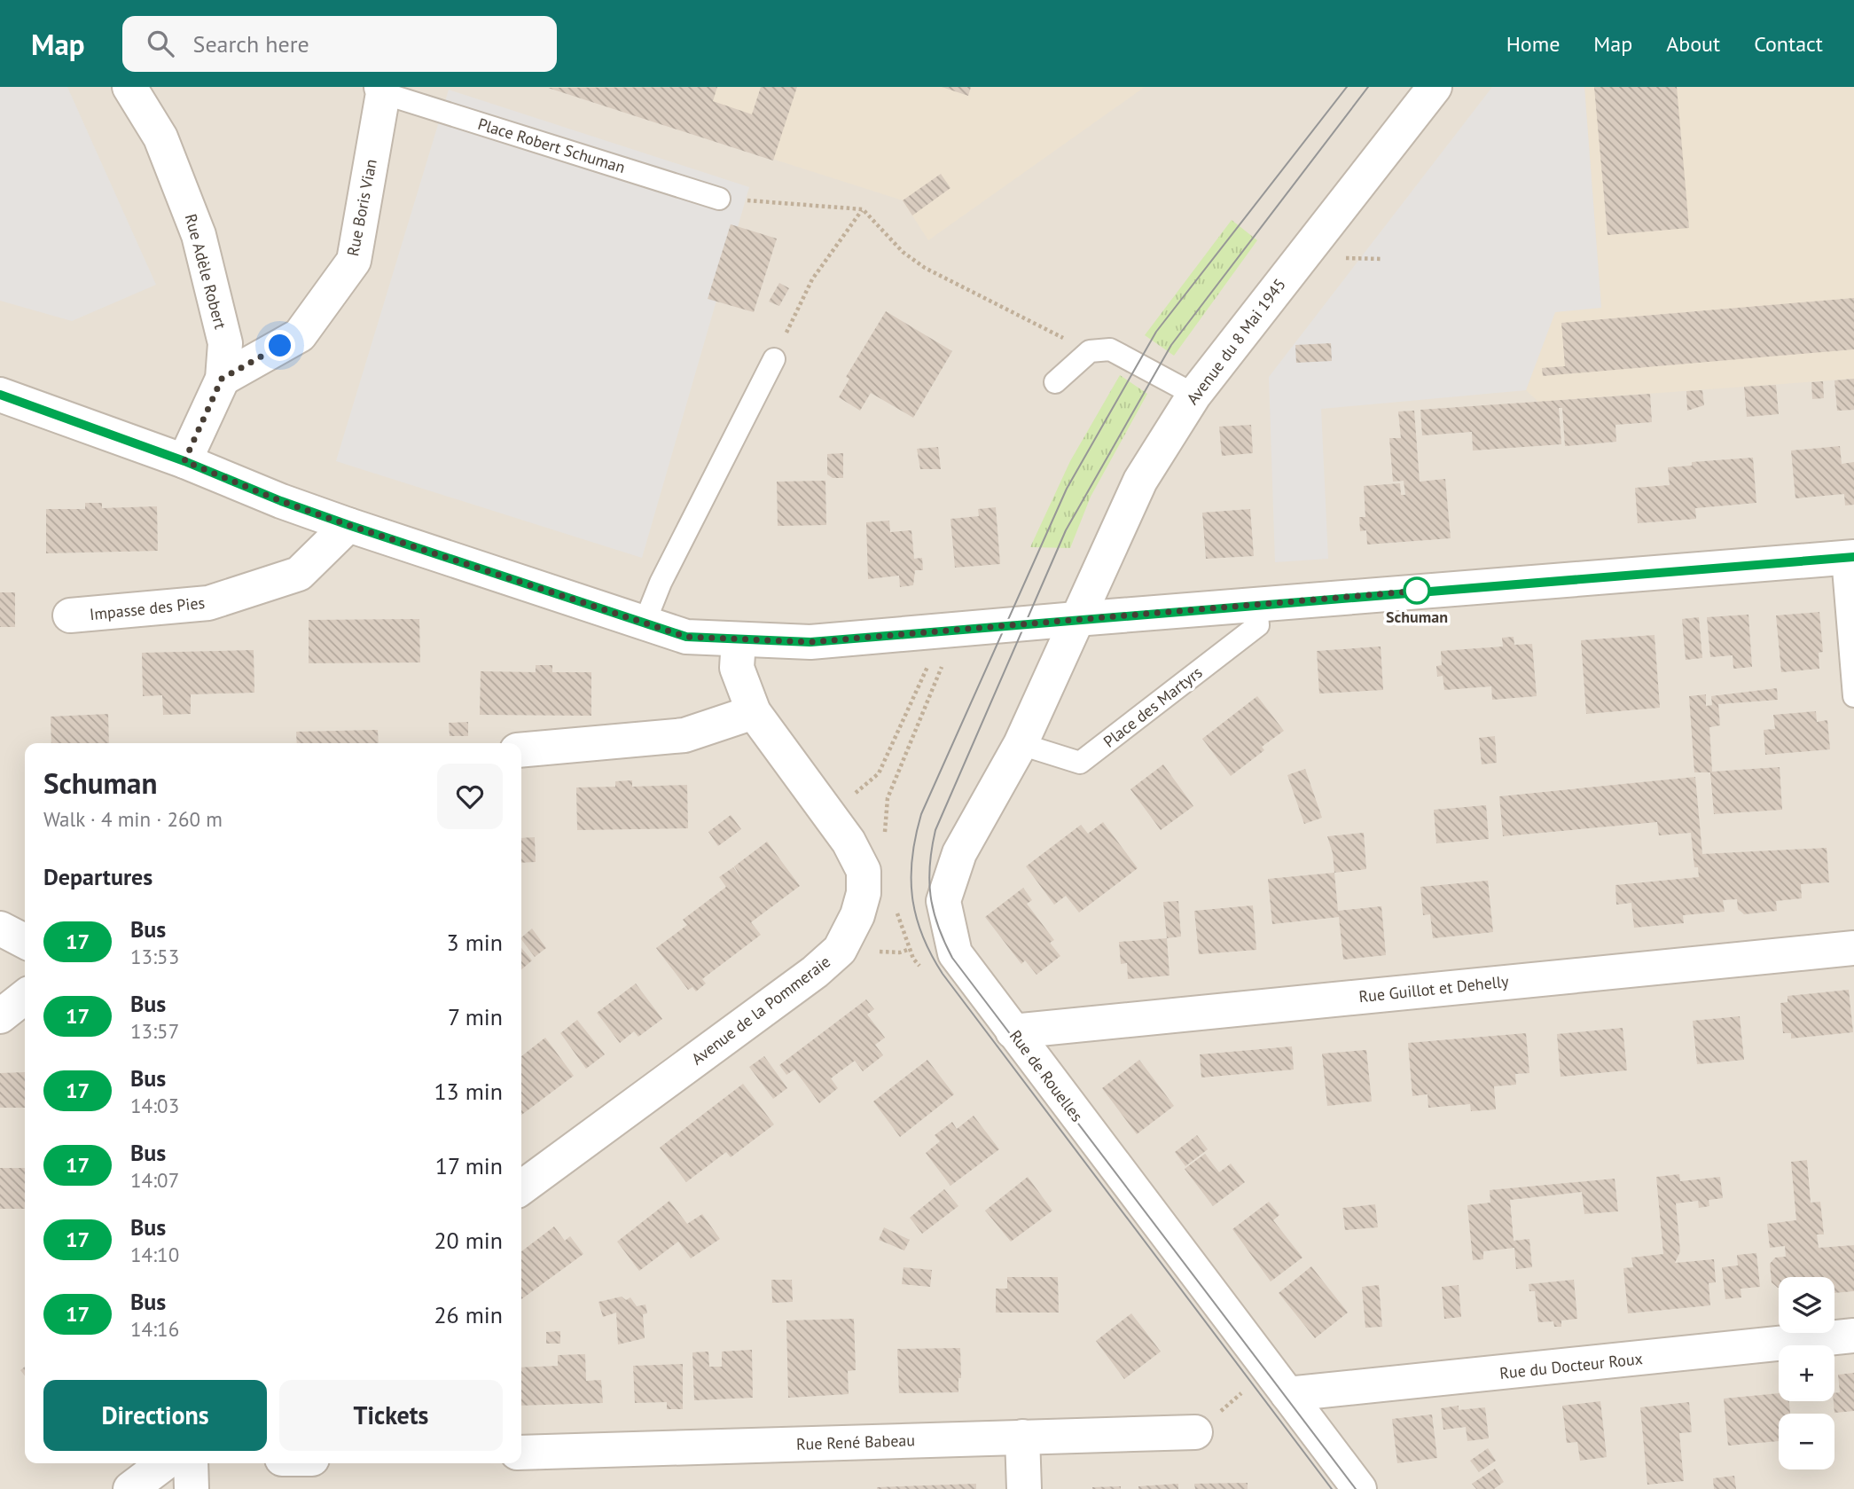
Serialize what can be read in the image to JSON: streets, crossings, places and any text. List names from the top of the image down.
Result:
{
  "streets": {
    "street": [
      "Rue Boris Vian",
      "Rue Adèle Robert",
      "Avenue du 8 Mai 1945",
      "Impasse des Pies",
      "Rue Guillot et Dehelly",
      "Avenue de la Pommeraie",
      "Rue de Rouelles",
      "Rue du Docteur Roux",
      "Rue René Babeau"
    ],
    "lane": ["Place Robert Schuman", "Place des Martyrs"]
  },
  "crossings": [
    ["Place Robert Schuman", "Rue Boris Vian"],
    ["Rue Boris Vian", "Rue Adèle Robert"],
    ["Avenue du 8 Mai 1945", "Rue de Rouelles"],
    ["Place des Martyrs", "Rue de Rouelles"],
    ["Rue Guillot et Dehelly", "Rue de Rouelles"],
    ["Rue de Rouelles", "Rue du Docteur Roux"]
  ],
  "places": ["Schuman"],
  "lines": ["bus line 17"],
  "page": {
    "header": "Map",
    "search": "Search here",
    "nav": [
      "Home",
      "Map",
      "About",
      "Contact"
    ],
    "heading": [
      ["Schuman", "Walk · 4 min · 260 m"],
      "Departures"
    ],
    "list": [
      {
        "mark": "17",
        "name": "Bus",
        "note": "13:53",
        "value": "3 min"
      },
      {
        "mark": "17",
        "name": "Bus",
        "note": "13:57",
        "value": "7 min"
      },
      {
        "mark": "17",
        "name": "Bus",
        "note": "14:03",
        "value": "13 min"
      },
      {
        "mark": "17",
        "name": "Bus",
        "note": "14:07",
        "value": "17 min"
      },
      {
        "mark": "17",
        "name": "Bus",
        "note": "14:10",
        "value": "20 min"
      },
      {
        "mark": "17",
        "name": "Bus",
        "note": "14:16",
        "value": "26 min"
      }
    ],
    "map_buttons": ["+", "−"],
    "buttons": ["Directions", "Tickets"]
  }
}
